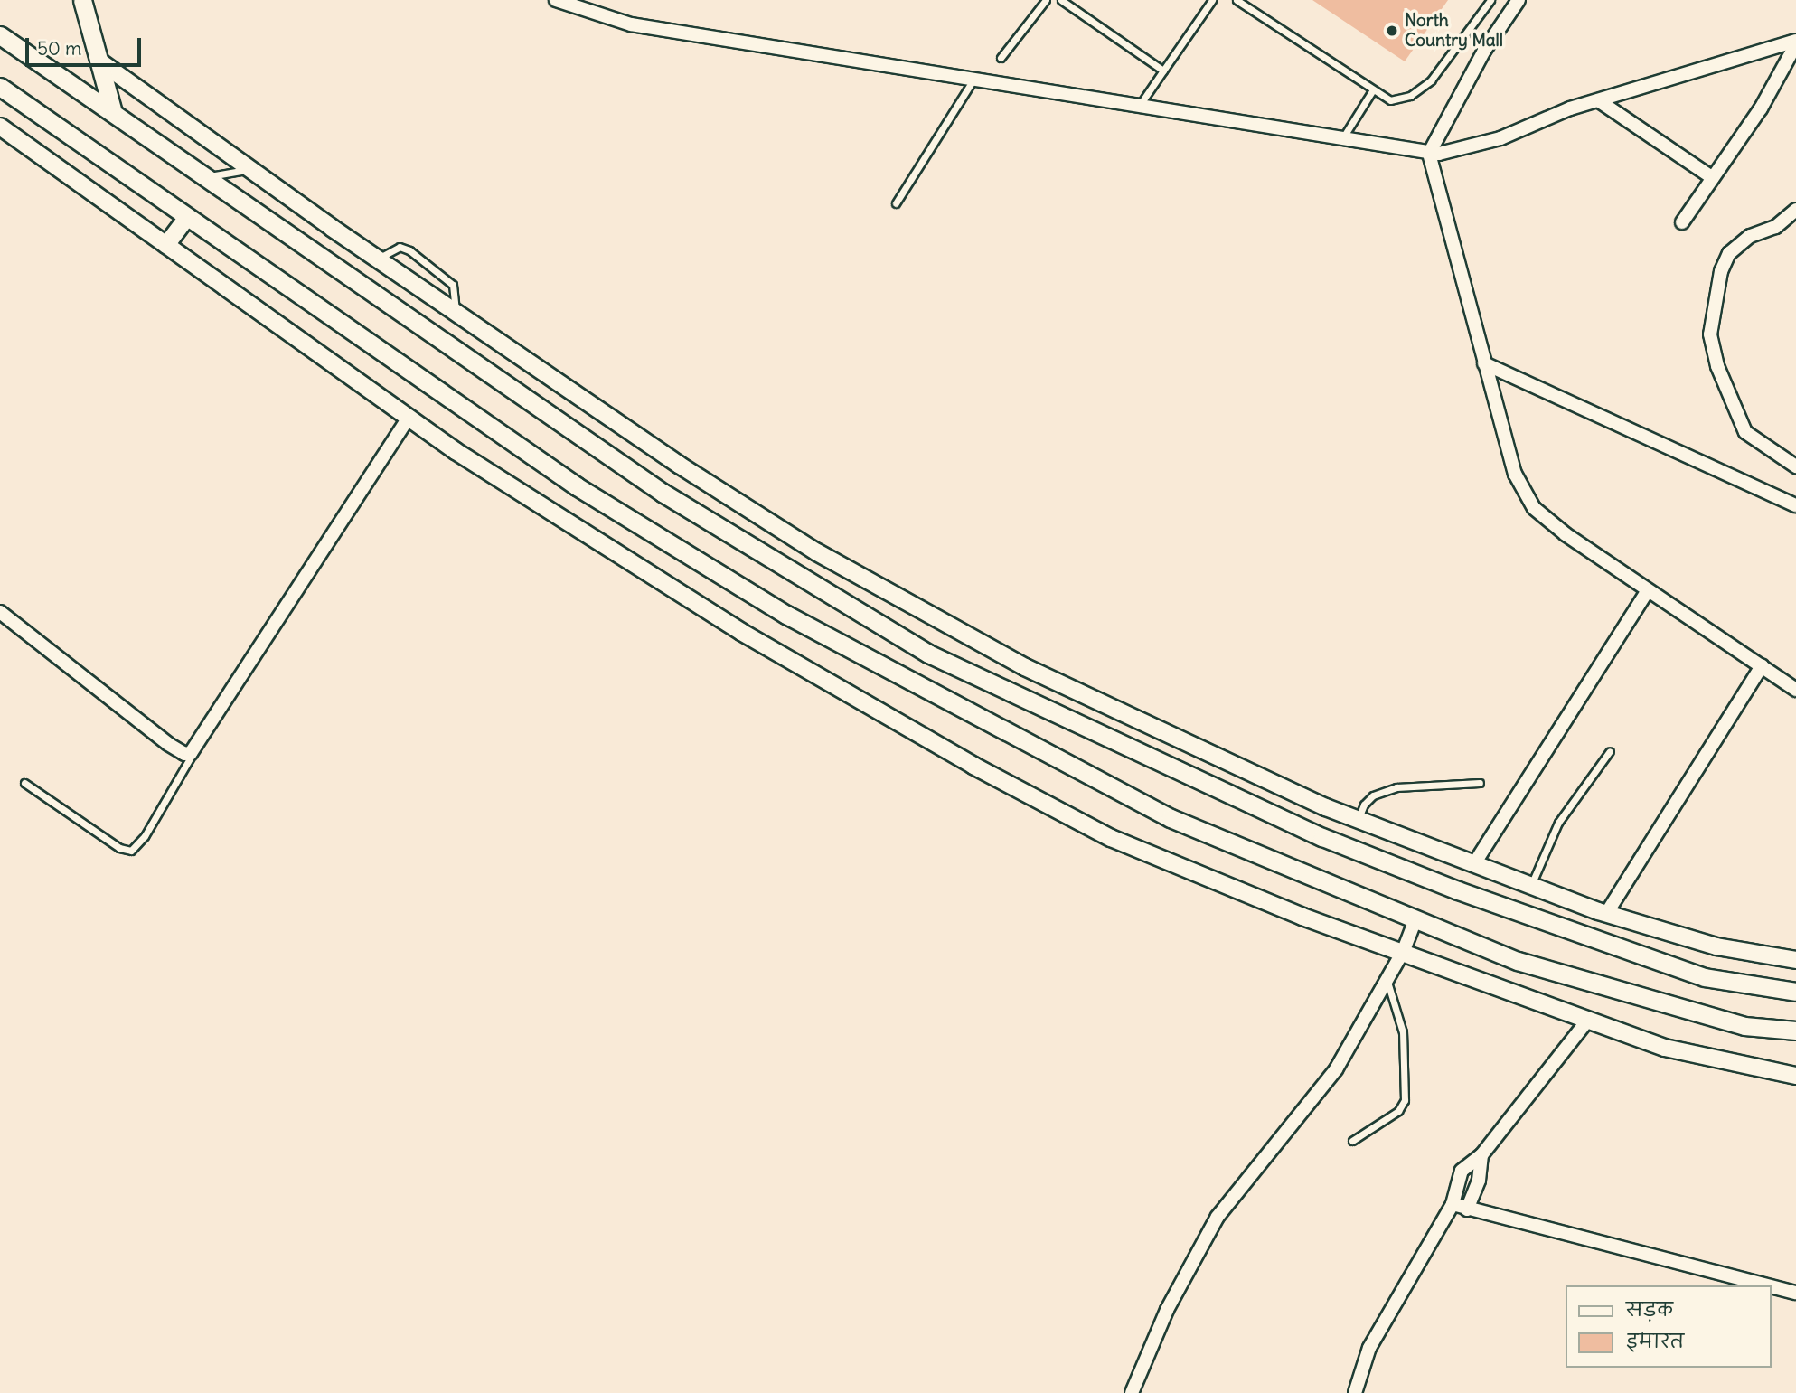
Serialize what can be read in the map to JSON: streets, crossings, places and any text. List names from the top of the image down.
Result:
{
  "places": ["North Country Mall"],
  "legend": ["सड़क", "इमारत"],
  "scale_bar": "50 m"
}
